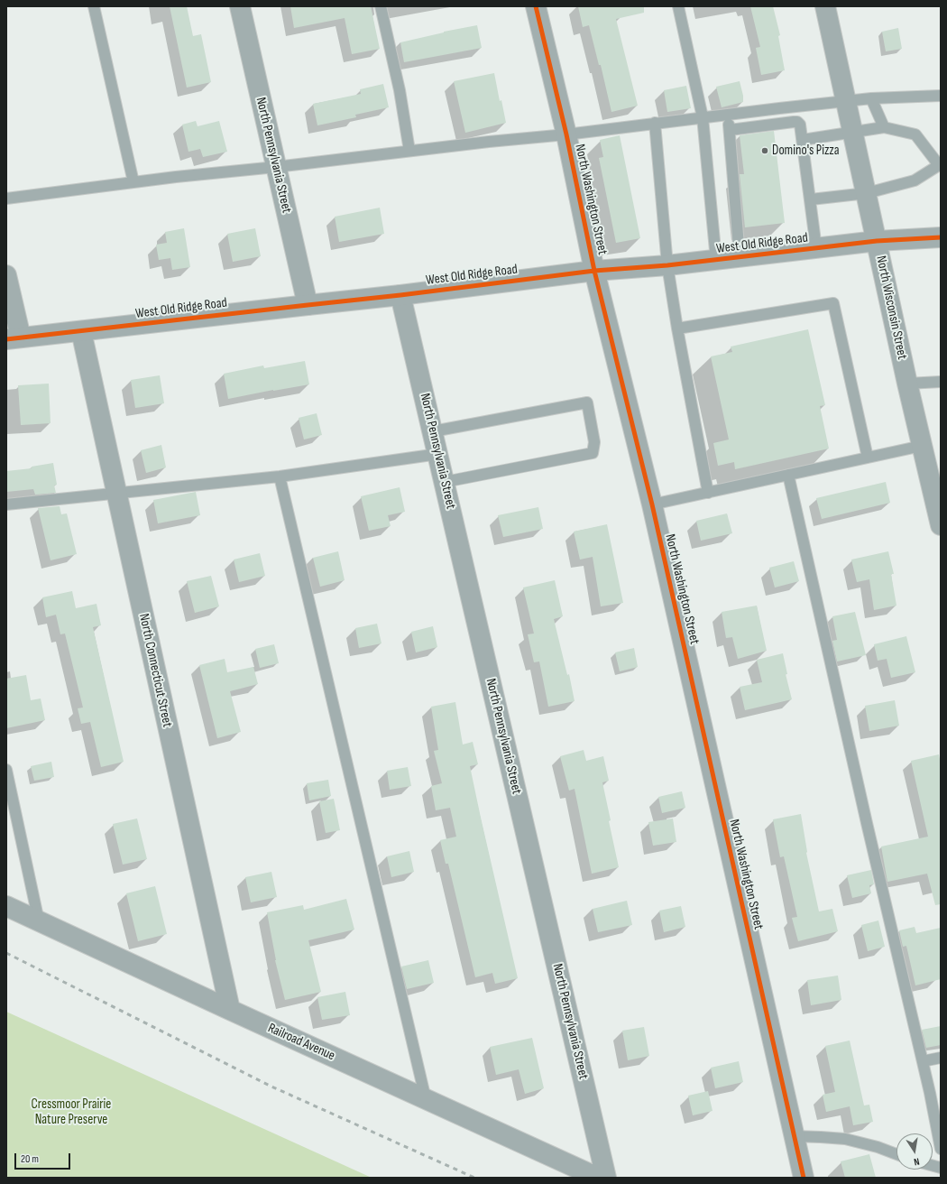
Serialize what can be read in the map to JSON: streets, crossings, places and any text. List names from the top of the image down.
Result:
{
  "streets": {
    "street": [
      "North Pennsylvania Street",
      "North Washington Street",
      "West Old Ridge Road",
      "North Wisconsin Street",
      "North Connecticut Street",
      "Railroad Avenue"
    ]
  },
  "crossings": [
    ["North Pennsylvania Street", "West Old Ridge Road"],
    ["North Washington Street", "West Old Ridge Road"],
    ["West Old Ridge Road", "North Wisconsin Street"],
    ["West Old Ridge Road", "North Connecticut Street"],
    ["North Connecticut Street", "Railroad Avenue"]
  ],
  "parks": ["Cressmoor Prairie Nature Preserve"],
  "places": ["Domino's Pizza"],
  "scale_bar": "20 m",
  "north": "bottom"
}
